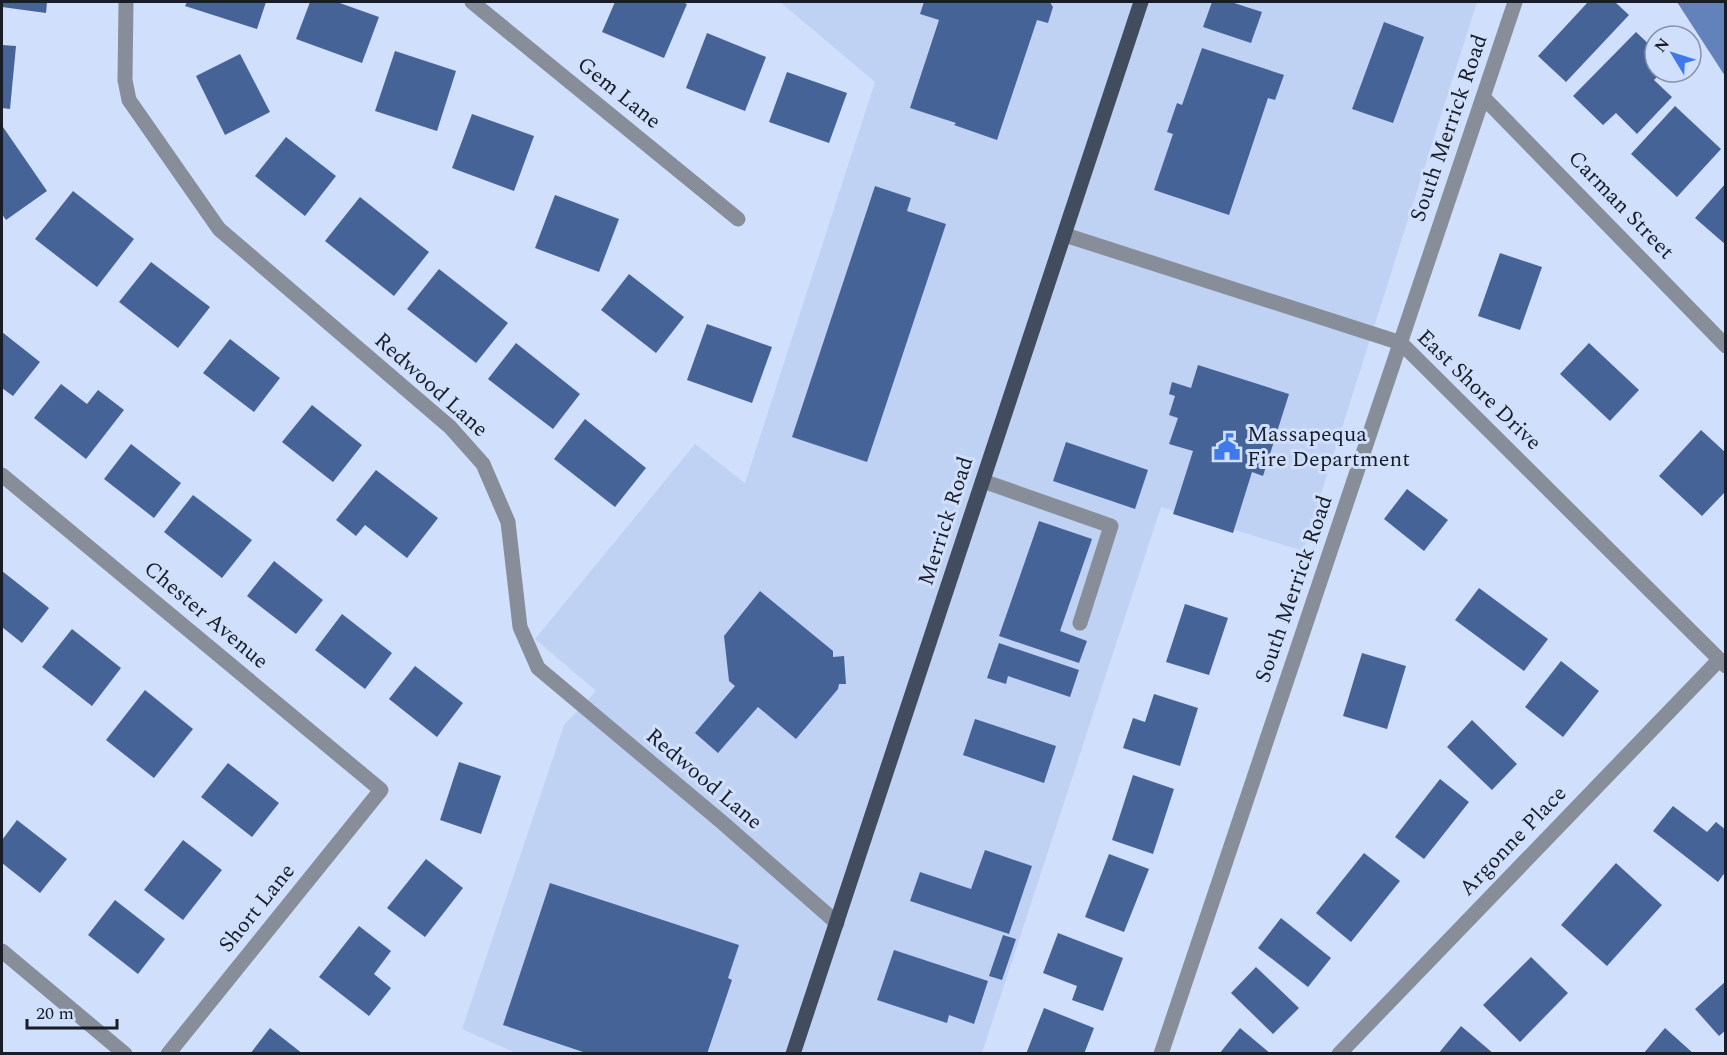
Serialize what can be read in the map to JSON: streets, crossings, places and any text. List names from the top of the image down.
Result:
{
  "streets": {
    "main road": ["Merrick Road"],
    "street": [
      "Gem Lane",
      "South Merrick Road",
      "Carman Street",
      "Redwood Lane",
      "East Shore Drive",
      "Chester Avenue",
      "Argonne Place",
      "Short Lane"
    ]
  },
  "crossings": [
    ["South Merrick Road", "Carman Street"],
    ["South Merrick Road", "East Shore Drive"],
    ["Redwood Lane", "Merrick Road"],
    ["East Shore Drive", "Merrick Road"],
    ["East Shore Drive", "Argonne Place"],
    ["Chester Avenue", "Short Lane"]
  ],
  "places": {
    "public building": ["Massapequa Fire Department"]
  },
  "scale_bar": "20 m",
  "north": "top left"
}
